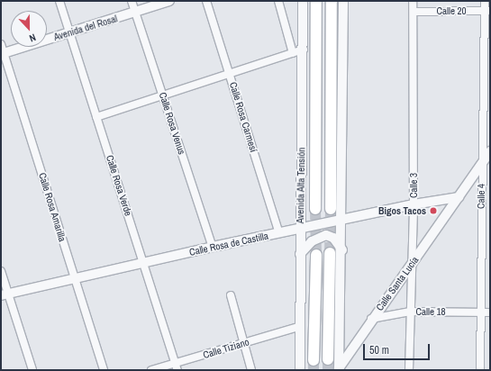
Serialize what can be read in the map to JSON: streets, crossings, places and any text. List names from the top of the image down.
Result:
{
  "streets": {
    "main road": ["Avenida Alta Tensión"],
    "street": [
      "Calle 20",
      "Avenida del Rosal",
      "Calle Rosa Carmesí",
      "Calle Rosa Venus",
      "Calle Rosa Verde",
      "Calle 3",
      "Calle 4",
      "Calle Rosa Amarilla",
      "Calle Rosa de Castilla",
      "Calle Santa Lucía",
      "Calle 18",
      "Calle Tiziano"
    ]
  },
  "crossings": [
    ["Calle 20", "Calle 3"],
    ["Calle 20", "Calle 4"],
    ["Avenida del Rosal", "Calle Rosa Venus"],
    ["Avenida del Rosal", "Calle Rosa Verde"],
    ["Avenida del Rosal", "Calle Rosa Amarilla"],
    ["Calle Rosa Carmesí", "Calle Rosa de Castilla"],
    ["Calle Rosa Venus", "Calle Rosa de Castilla"],
    ["Calle Rosa Verde", "Calle Rosa de Castilla"],
    ["Calle Rosa Verde", "Calle Tiziano"],
    ["Avenida Alta Tensión", "Calle Rosa de Castilla"],
    ["Avenida Alta Tensión", "Calle Tiziano"],
    ["Calle 3", "Calle Rosa de Castilla"],
    ["Calle 3", "Calle Santa Lucía"],
    ["Calle 3", "Calle 18"],
    ["Calle 4", "Calle Santa Lucía"],
    ["Calle 4", "Calle 18"],
    ["Calle Rosa Amarilla", "Calle Rosa de Castilla"],
    ["Calle Rosa de Castilla", "Calle Santa Lucía"],
    ["Calle Santa Lucía", "Calle 18"]
  ],
  "places": ["Bigos Tacos"],
  "scale_bar": "50 m",
  "north": "bottom"
}
